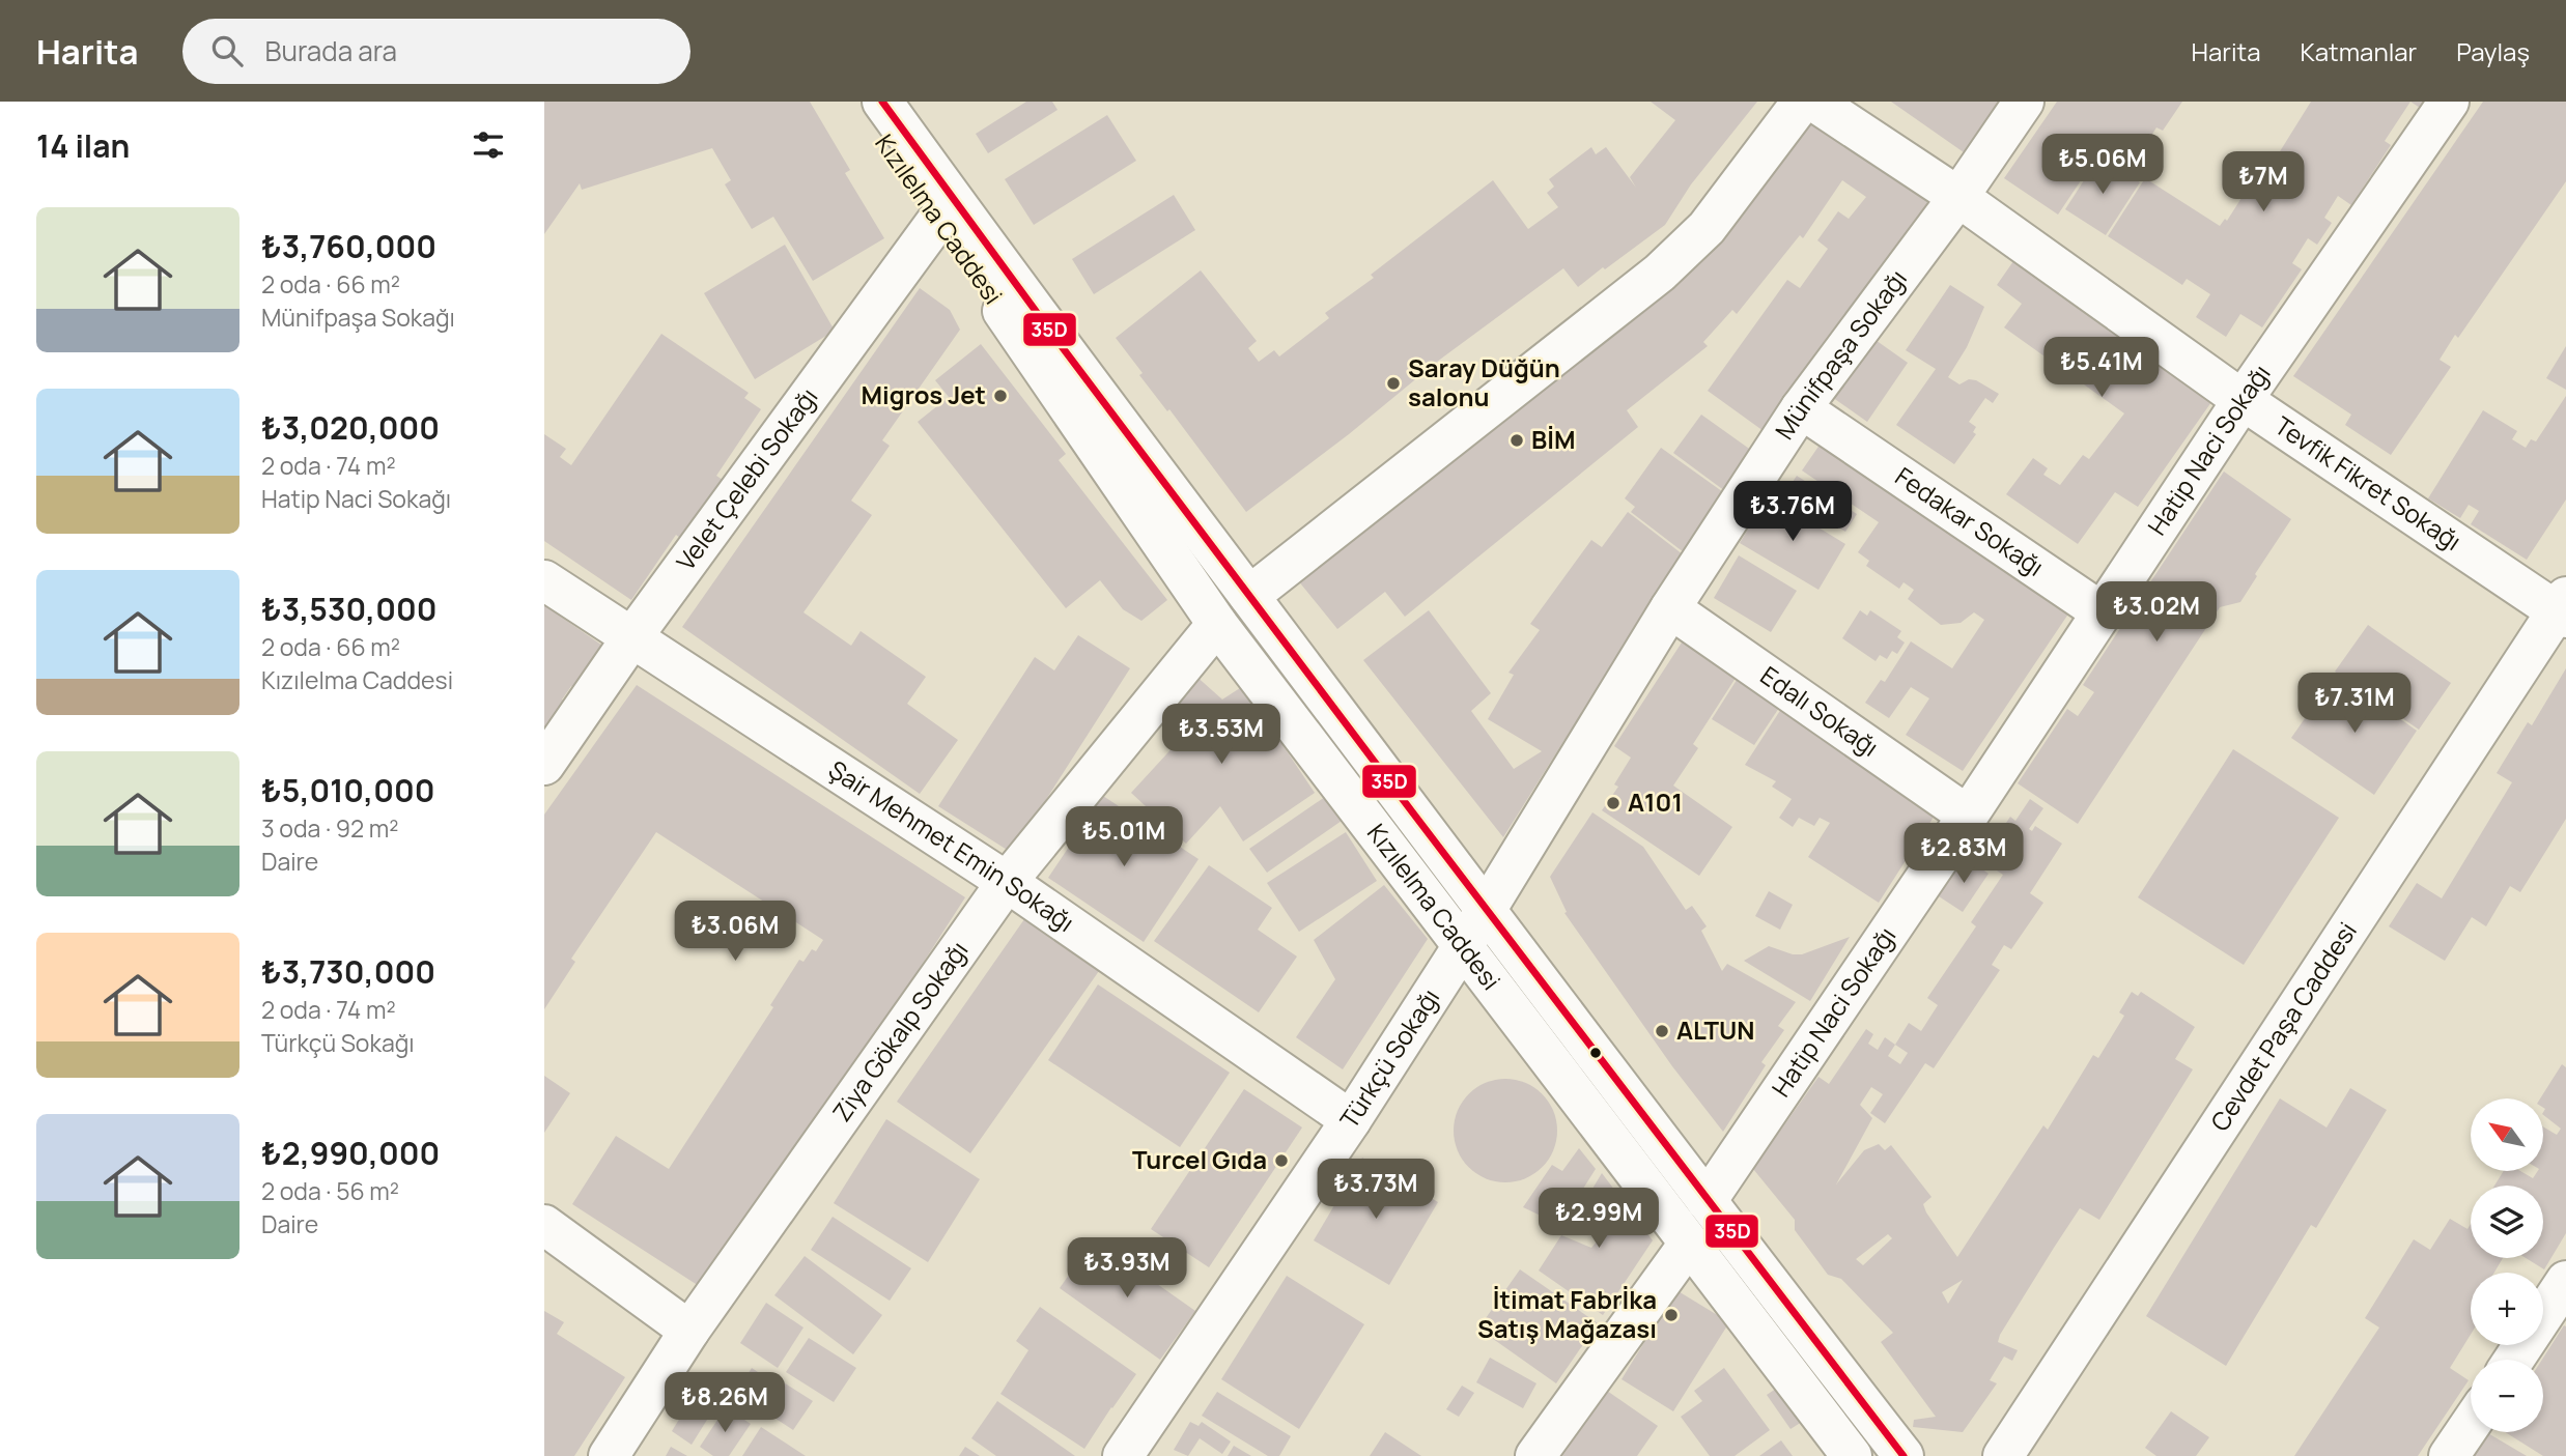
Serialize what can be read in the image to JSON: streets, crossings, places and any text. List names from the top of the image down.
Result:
{
  "streets": {
    "street": [
      "Kızılelma Caddesi",
      "Münifpaşa Sokağı",
      "Hatip Naci Sokağı",
      "Velet Çelebi Sokağı",
      "Tevfik Fikret Sokağı",
      "Fedakar Sokağı",
      "Edalı Sokağı",
      "Şair Mehmet Emin Sokağı",
      "Cevdet Paşa Caddesi",
      "Ziya Gökalp Sokağı",
      "Türkçü Sokağı"
    ]
  },
  "crossings": [
    ["Kızılelma Caddesi", "Münifpaşa Sokağı"],
    ["Kızılelma Caddesi", "Hatip Naci Sokağı"],
    ["Kızılelma Caddesi", "Velet Çelebi Sokağı"],
    ["Kızılelma Caddesi", "Ziya Gökalp Sokağı"],
    ["Kızılelma Caddesi", "Türkçü Sokağı"],
    ["Münifpaşa Sokağı", "Tevfik Fikret Sokağı"],
    ["Münifpaşa Sokağı", "Fedakar Sokağı"],
    ["Münifpaşa Sokağı", "Edalı Sokağı"],
    ["Münifpaşa Sokağı", "Türkçü Sokağı"],
    ["Hatip Naci Sokağı", "Tevfik Fikret Sokağı"],
    ["Hatip Naci Sokağı", "Fedakar Sokağı"],
    ["Hatip Naci Sokağı", "Edalı Sokağı"],
    ["Velet Çelebi Sokağı", "Şair Mehmet Emin Sokağı"],
    ["Tevfik Fikret Sokağı", "Cevdet Paşa Caddesi"],
    ["Şair Mehmet Emin Sokağı", "Ziya Gökalp Sokağı"],
    ["Şair Mehmet Emin Sokağı", "Türkçü Sokağı"]
  ],
  "places": [
    "Saray Düğün salonu",
    "Migros Jet",
    "BİM",
    "A101",
    "ALTUN",
    "Turcel Gıda",
    "İtimat Fabrİka Satış Mağazası"
  ],
  "lines": ["transit line 35D"],
  "north": "top left",
  "page": {
    "header": "Harita",
    "search": "Burada ara",
    "nav": ["Harita", "Katmanlar", "Paylaş"],
    "heading": "14 ilan",
    "price": [
      "₺5.06M",
      "₺7M",
      "₺5.41M",
      "₺3.76M",
      "₺3.02M",
      "₺7.31M",
      "₺3.53M",
      "₺5.01M",
      "₺2.83M",
      "₺3.06M",
      "₺3.73M",
      "₺2.99M",
      "₺3.93M",
      "₺8.26M"
    ],
    "list": [
      {
        "name": "₺3,760,000",
        "note": "2 oda · 66 m² · Münifpaşa Sokağı"
      },
      {
        "name": "₺3,020,000",
        "note": "2 oda · 74 m² · Hatip Naci Sokağı"
      },
      {
        "name": "₺3,530,000",
        "note": "2 oda · 66 m² · Kızılelma Caddesi"
      },
      {
        "name": "₺5,010,000",
        "note": "3 oda · 92 m² · Daire"
      },
      {
        "name": "₺3,730,000",
        "note": "2 oda · 74 m² · Türkçü Sokağı"
      },
      {
        "name": "₺2,990,000",
        "note": "2 oda · 56 m² · Daire"
      }
    ],
    "map_buttons": ["+", "−"]
  }
}
